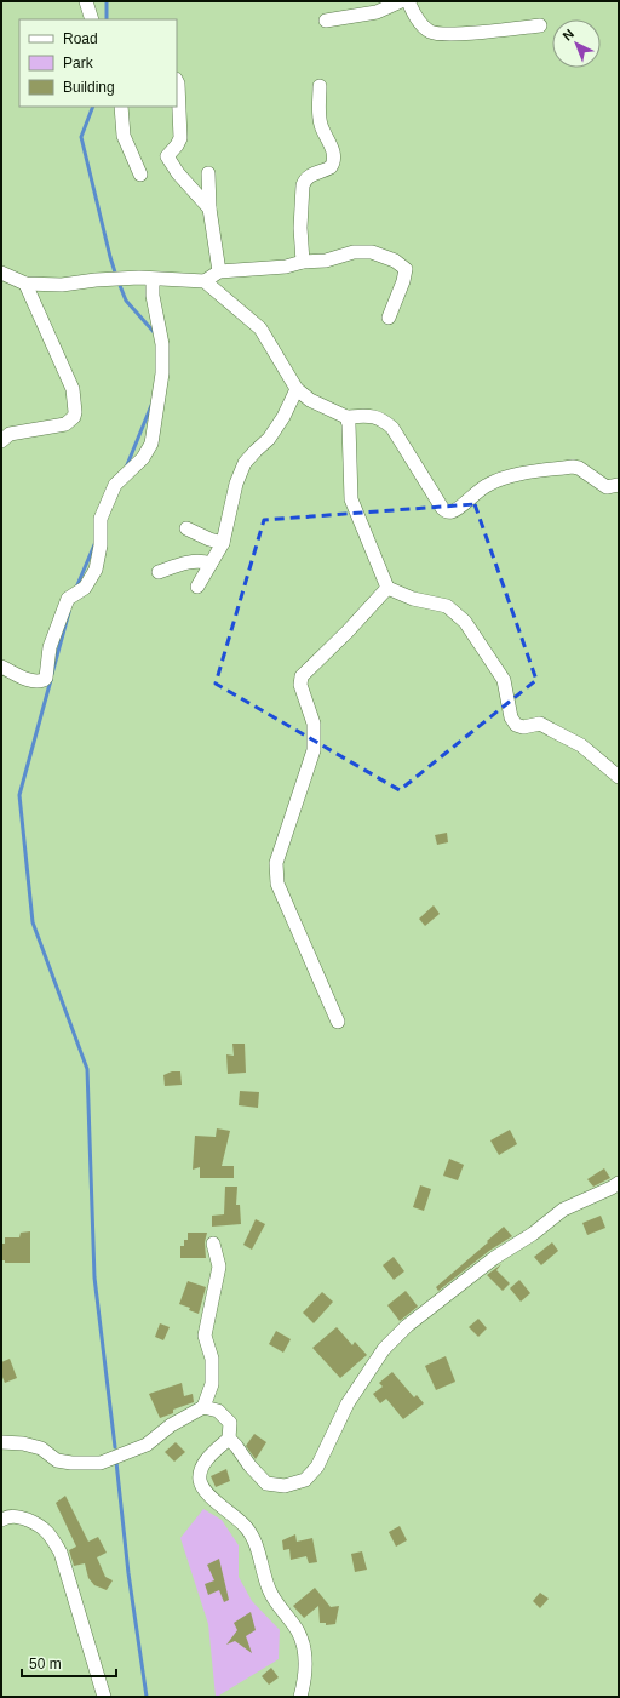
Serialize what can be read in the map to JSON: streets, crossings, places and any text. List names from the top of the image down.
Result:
{
  "legend": ["Road", "Park", "Building"],
  "scale_bar": "50 m",
  "north": "top left"
}
